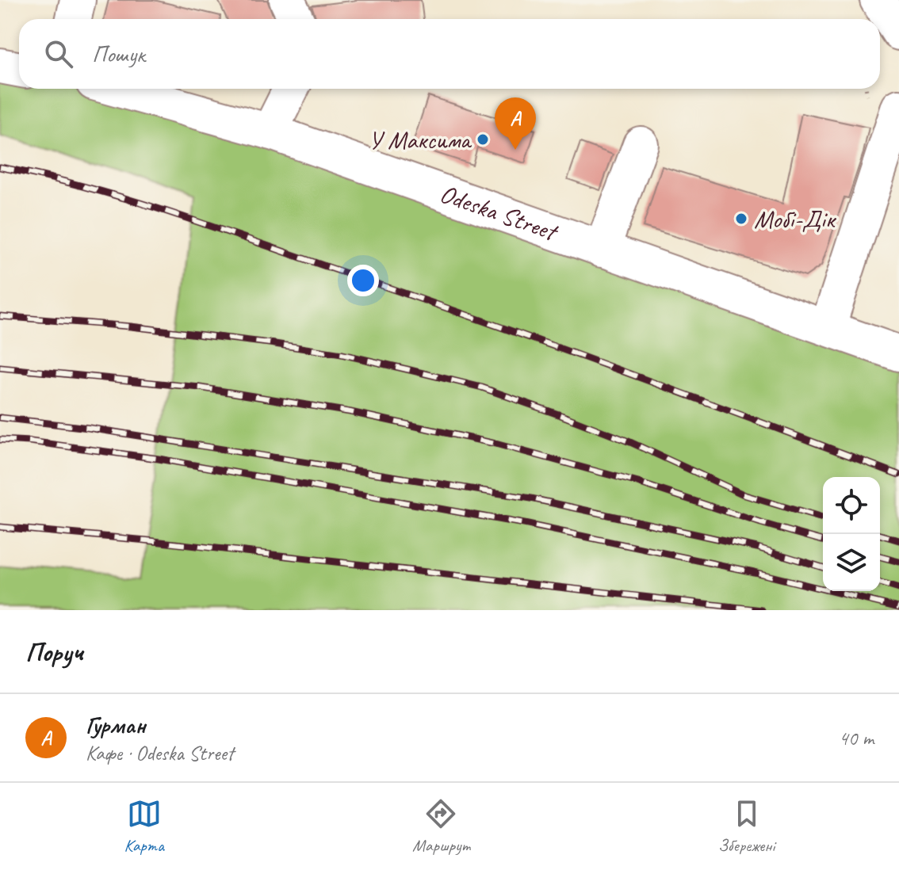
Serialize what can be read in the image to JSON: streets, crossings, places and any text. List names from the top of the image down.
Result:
{
  "streets": {
    "main road": ["Odeska Street"]
  },
  "places": ["У Максима", "Мобі-Дік"],
  "page": {
    "search": "Пошук",
    "pins": "A",
    "heading": "Поруч",
    "list": [
      {
        "mark": "A",
        "name": "Гурман",
        "note": "Кафе · Odeska Street",
        "value": "40 m"
      }
    ],
    "nav": ["Карта", "Маршрут", "Збережені"]
  }
}
